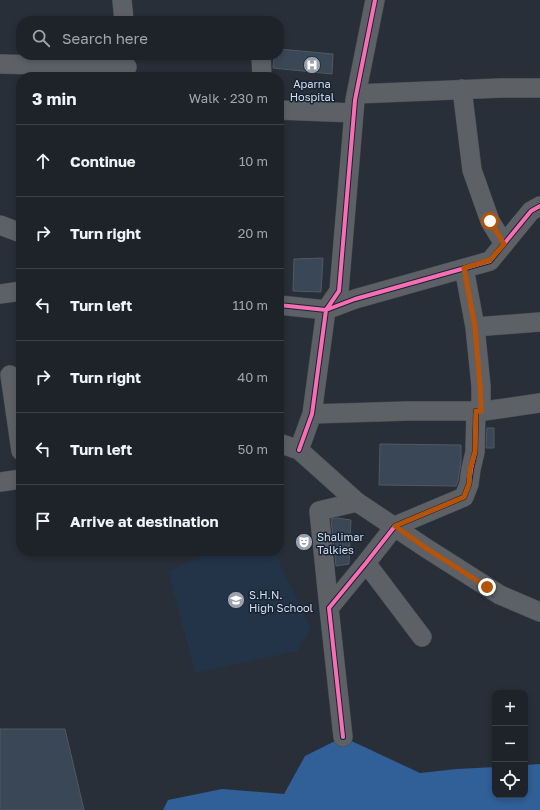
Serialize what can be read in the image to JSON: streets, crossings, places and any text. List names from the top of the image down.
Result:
{
  "places": {
    "hospital": ["Aparna Hospital"],
    "theatre": ["Shalimar Talkies"],
    "school or university": ["S.H.N. High School"]
  },
  "page": {
    "search": "Search here",
    "heading": ["3 min", "Walk · 230 m"],
    "list": [
      ["Continue", "10 m"],
      ["Turn right", "20 m"],
      ["Turn left", "110 m"],
      ["Turn right", "40 m"],
      ["Turn left", "50 m"],
      "Arrive at destination"
    ],
    "map_buttons": ["+", "−"]
  }
}
